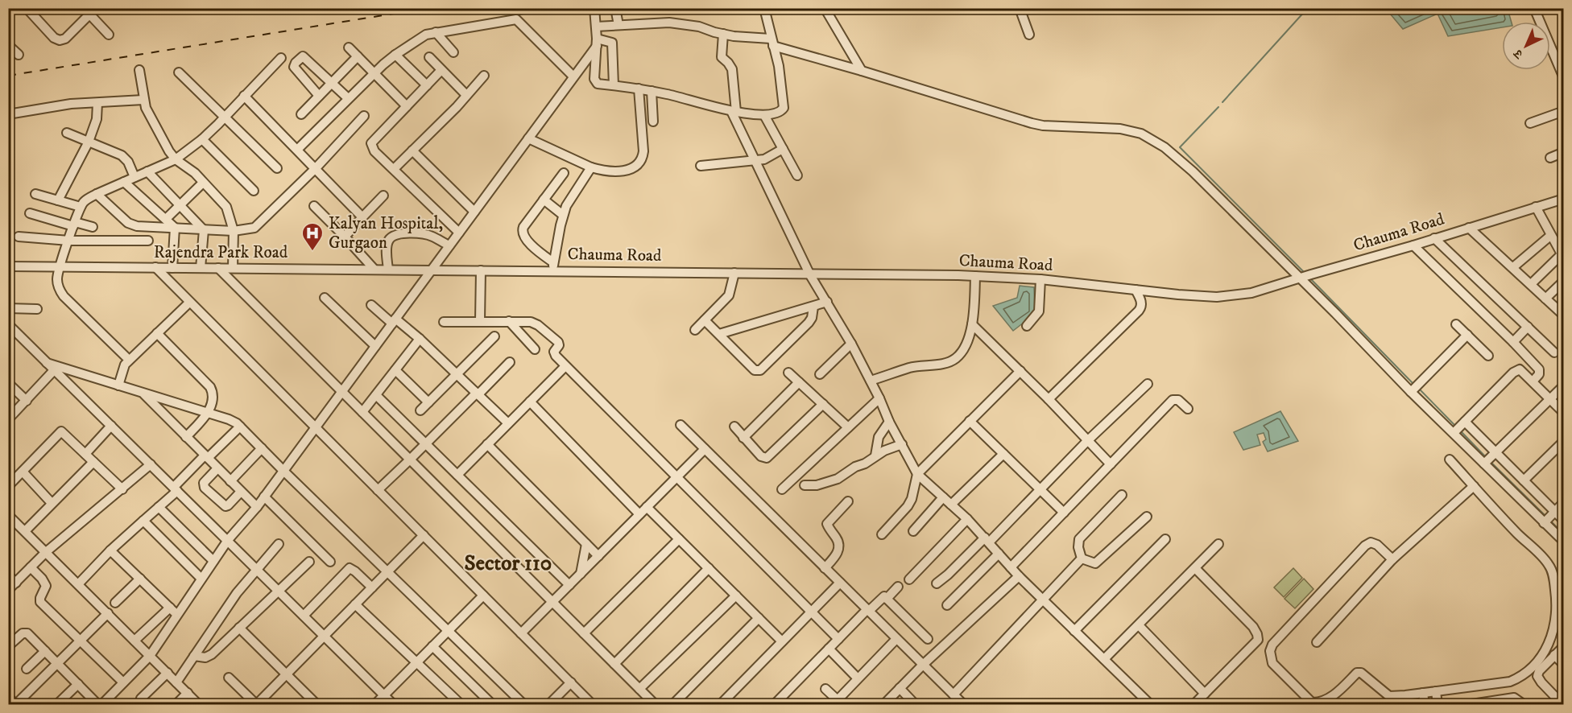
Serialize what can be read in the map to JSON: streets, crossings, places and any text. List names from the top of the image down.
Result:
{
  "streets": {
    "street": ["Chauma Road", "Rajendra Park Road"]
  },
  "crossings": [
    ["Chauma Road", "Rajendra Park Road"]
  ],
  "districts": ["Sector 110"],
  "places": {
    "hospital": ["Kalyan Hospital, Gurgaon"]
  },
  "north": "bottom left"
}
